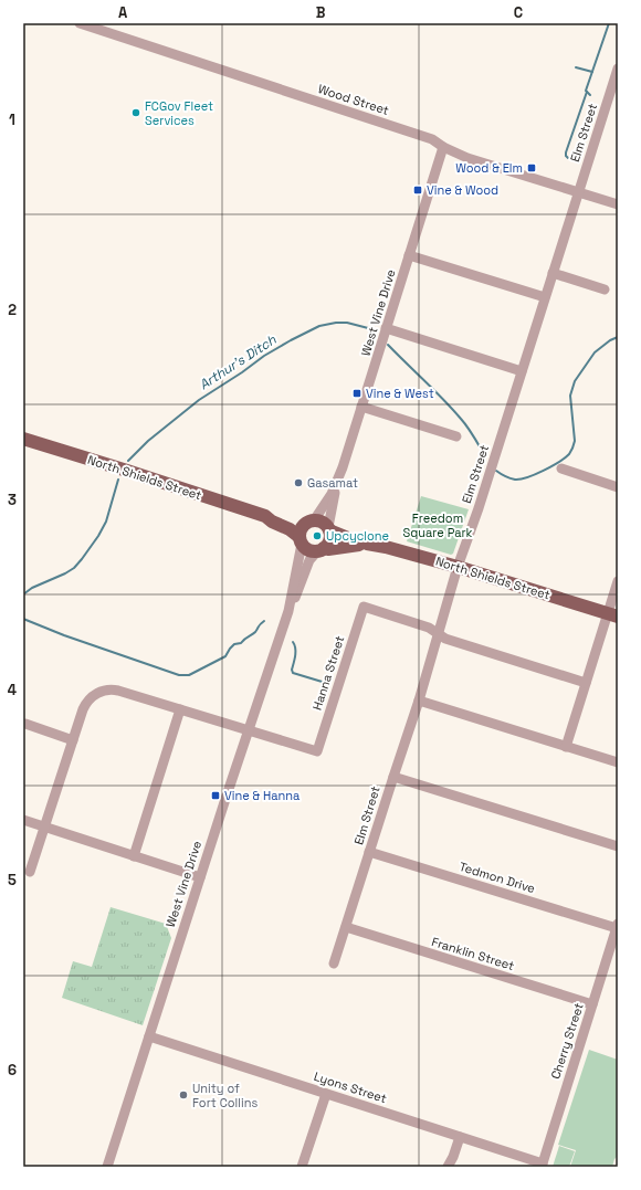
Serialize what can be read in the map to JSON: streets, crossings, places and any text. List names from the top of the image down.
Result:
{
  "streets": {
    "main road": ["North Shields Street"],
    "street": [
      "Wood Street",
      "Elm Street",
      "West Vine Drive",
      "Hanna Street",
      "Tedmon Drive",
      "Franklin Street",
      "Cherry Street",
      "Lyons Street"
    ]
  },
  "crossings": [
    ["Wood Street", "Elm Street"],
    ["Wood Street", "West Vine Drive"],
    ["Elm Street", "North Shields Street"],
    ["Elm Street", "Hanna Street"],
    ["Elm Street", "Tedmon Drive"],
    ["Elm Street", "Franklin Street"],
    ["West Vine Drive", "North Shields Street"],
    ["West Vine Drive", "Hanna Street"],
    ["West Vine Drive", "Lyons Street"],
    ["Tedmon Drive", "Cherry Street"],
    ["Franklin Street", "Cherry Street"],
    ["Cherry Street", "Lyons Street"]
  ],
  "water": ["Arthur's Ditch"],
  "parks": ["Freedom Square Park"],
  "places": {
    "other": [
      "FCGov Fleet Services",
      "Gasamat",
      "Upcyclone",
      "Unity of Fort Collins"
    ],
    "transit": [
      "Wood & Elm",
      "Vine & Wood",
      "Vine & West",
      "Vine & Hanna"
    ]
  },
  "grid": {
    "columns": ["A", "B", "C"],
    "rows": [
      "1",
      "2",
      "3",
      "4",
      "5",
      "6"
    ]
  }
}
